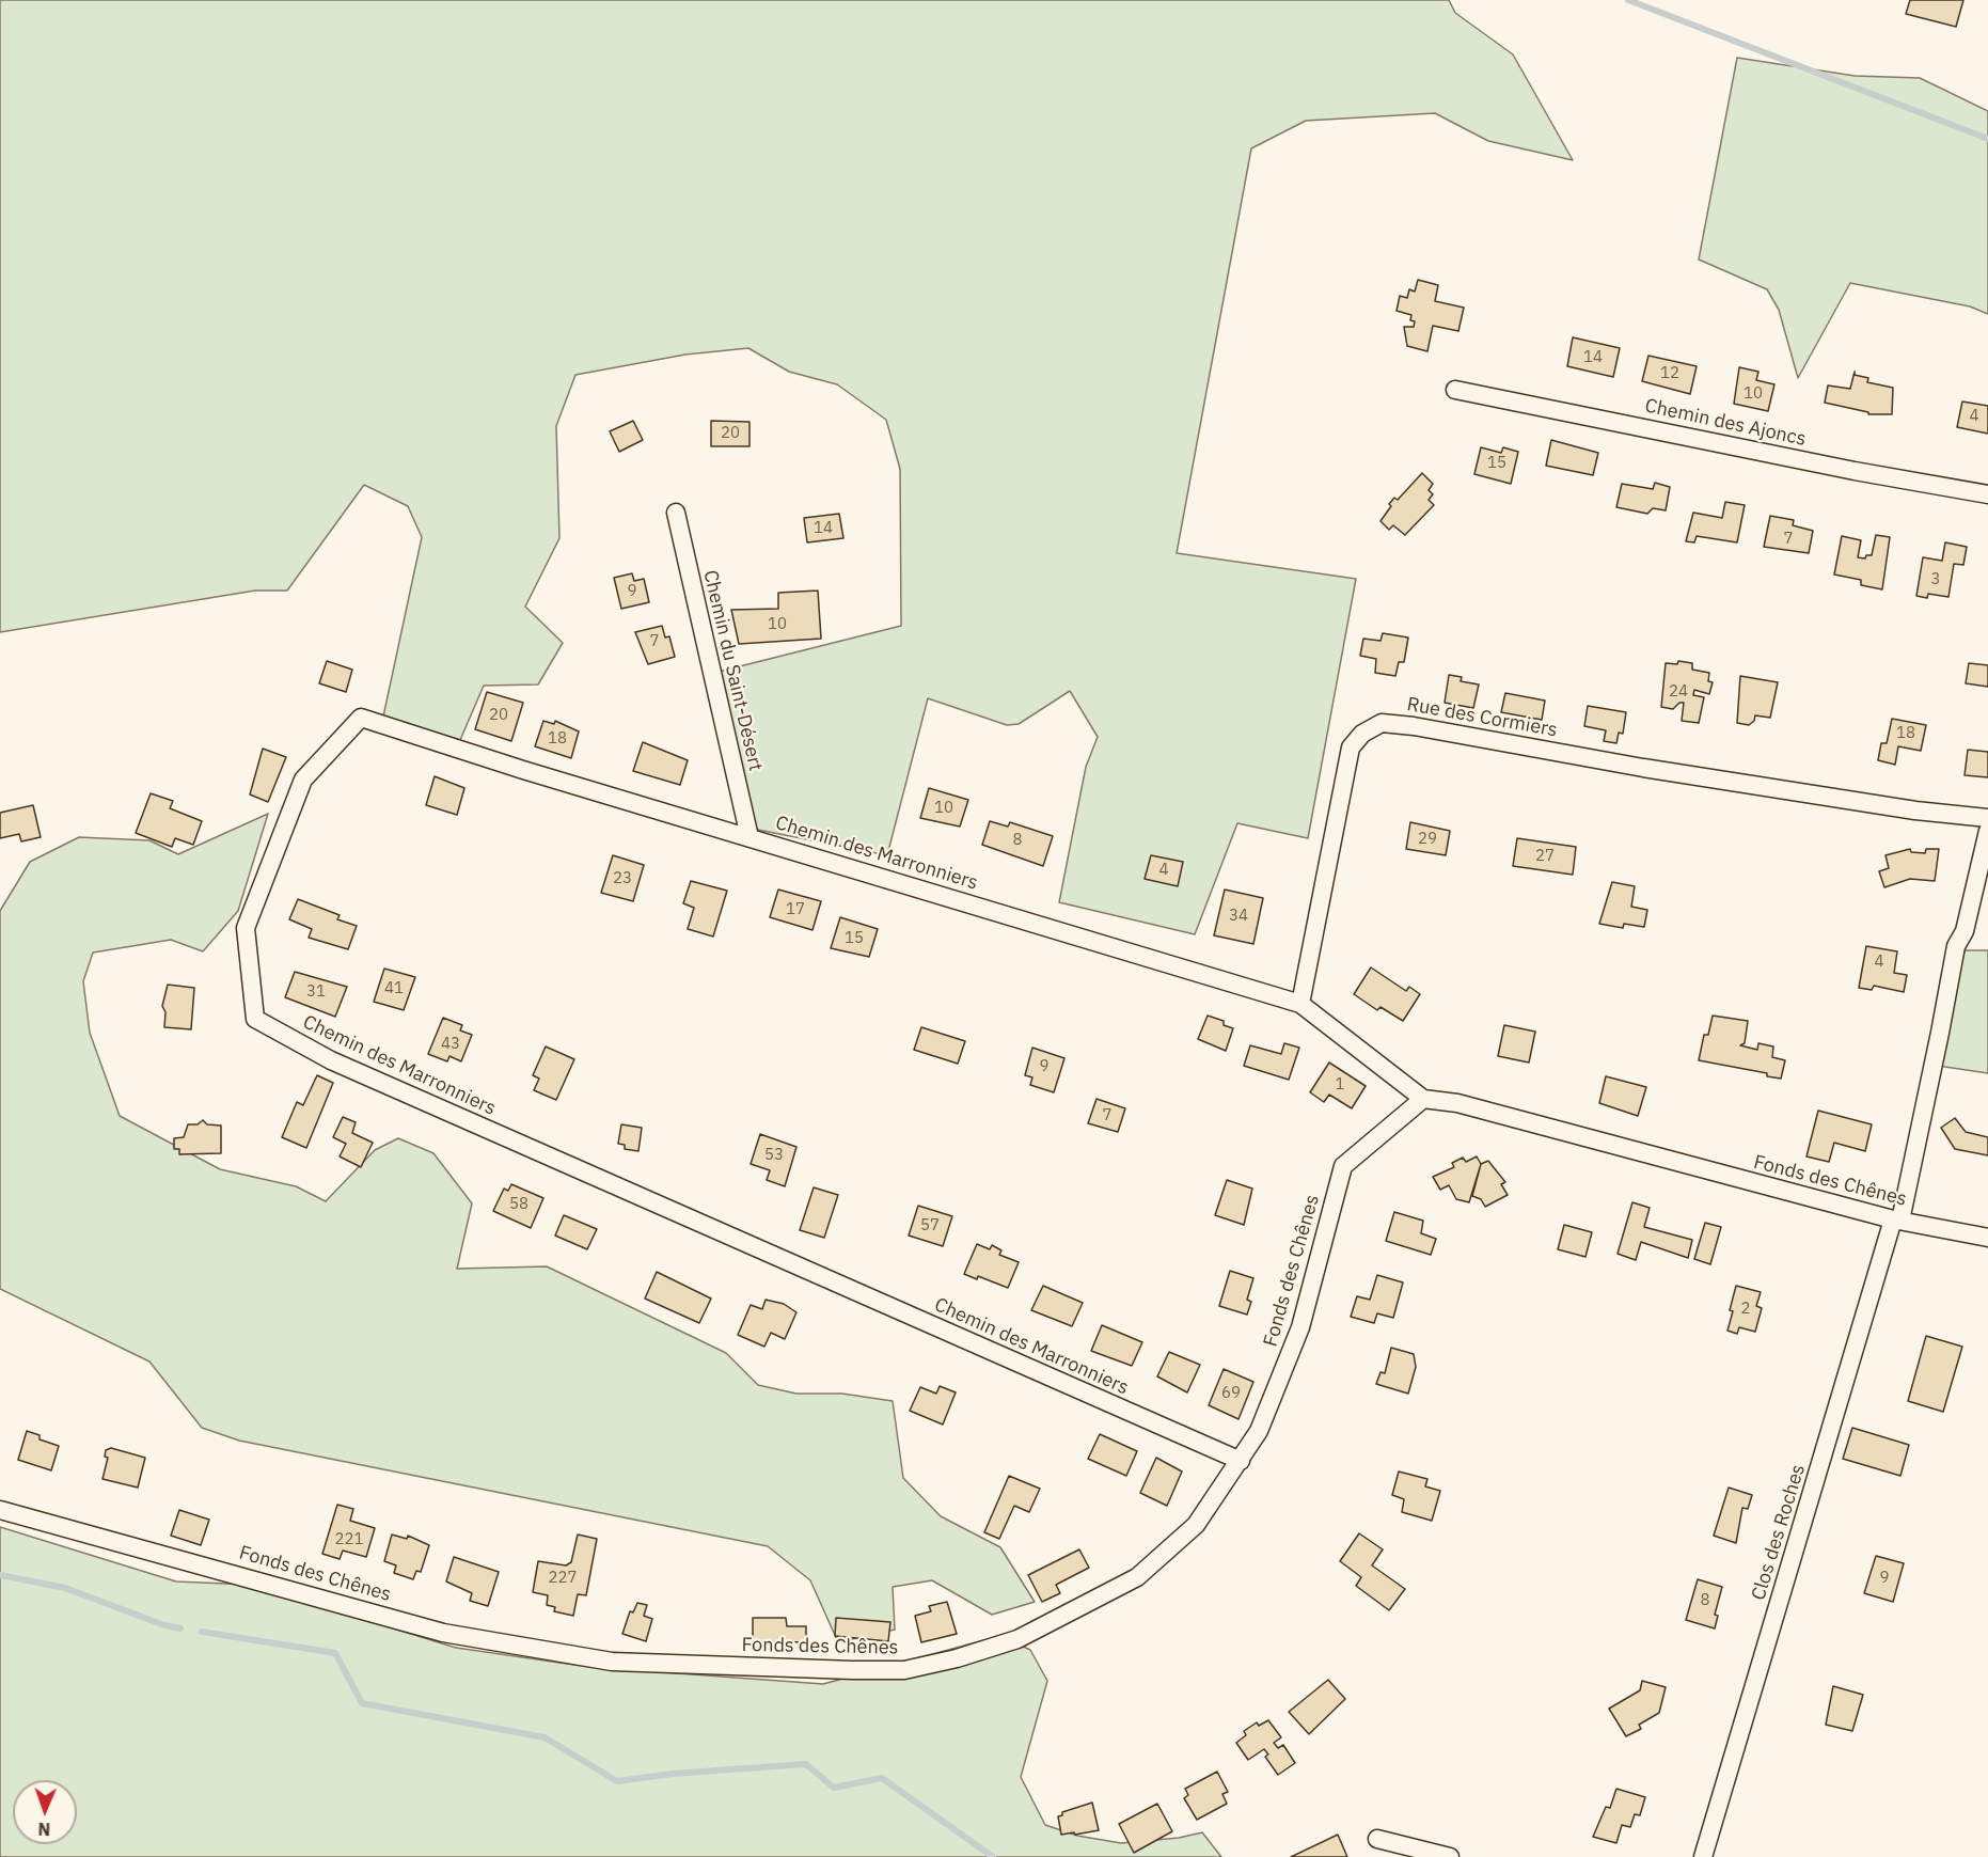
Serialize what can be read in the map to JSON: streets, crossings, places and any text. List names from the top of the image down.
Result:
{
  "streets": {
    "street": [
      "Chemin des Ajoncs",
      "Chemin du Saint-Désert",
      "Rue des Cormiers",
      "Chemin des Marronniers",
      "Fonds des Chênes",
      "Clos des Roches"
    ]
  },
  "crossings": [
    ["Chemin du Saint-Désert", "Chemin des Marronniers"],
    ["Rue des Cormiers", "Chemin des Marronniers"],
    ["Chemin des Marronniers", "Fonds des Chênes"],
    ["Fonds des Chênes", "Clos des Roches"]
  ],
  "house_numbers": [
    "14",
    "12",
    "10",
    "4",
    "20",
    "15",
    "14",
    "7",
    "3",
    "9",
    "10",
    "7",
    "24",
    "20",
    "18",
    "18",
    "10",
    "29",
    "8",
    "27",
    "4",
    "23",
    "17",
    "34",
    "15",
    "4",
    "41",
    "31",
    "43",
    "9",
    "1",
    "7",
    "53",
    "58",
    "57",
    "2",
    "69",
    "221",
    "227",
    "9",
    "8"
  ],
  "north": "bottom"
}
